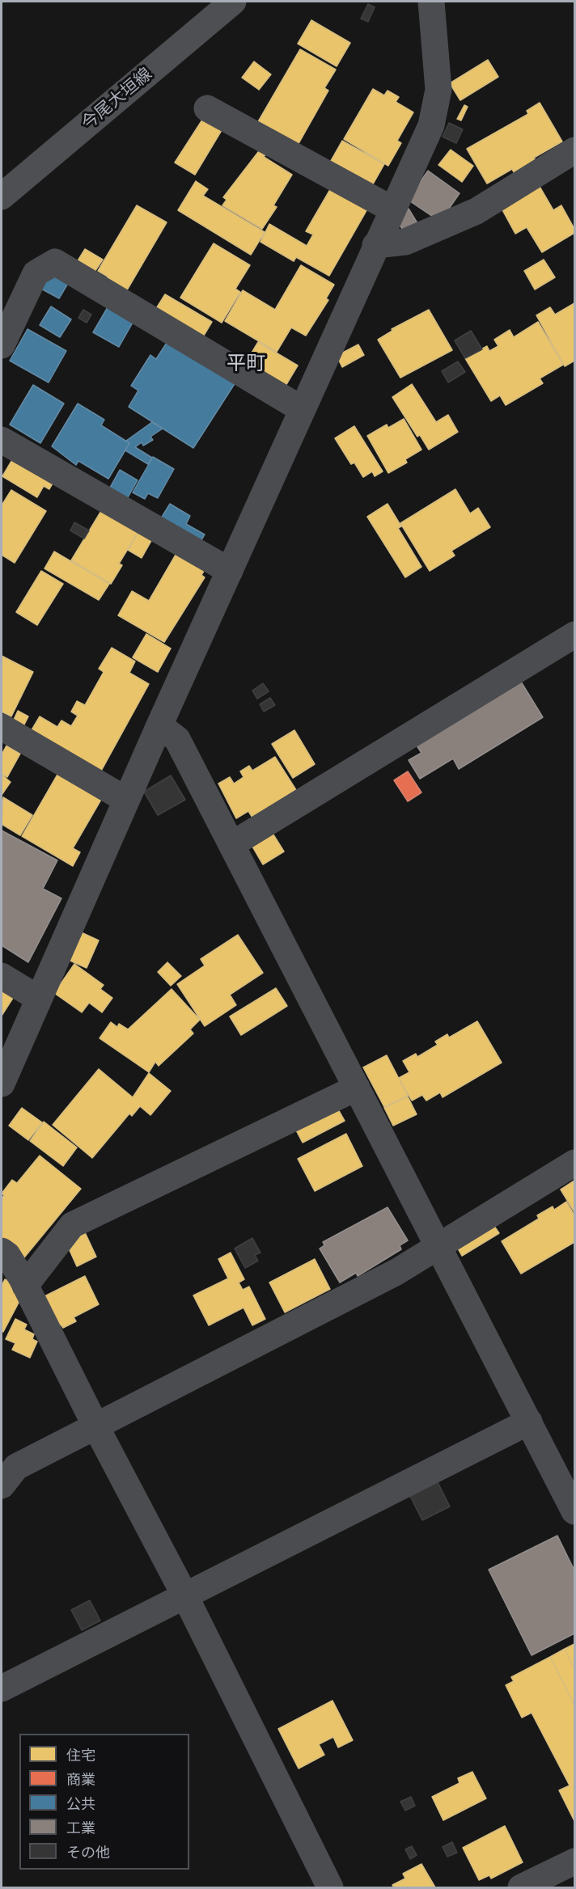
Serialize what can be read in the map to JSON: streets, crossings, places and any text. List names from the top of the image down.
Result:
{
  "streets": {
    "main road": ["今尾大垣線"]
  },
  "districts": ["平町"],
  "legend": [
    "住宅",
    "商業",
    "公共",
    "工業",
    "その他"
  ]
}
